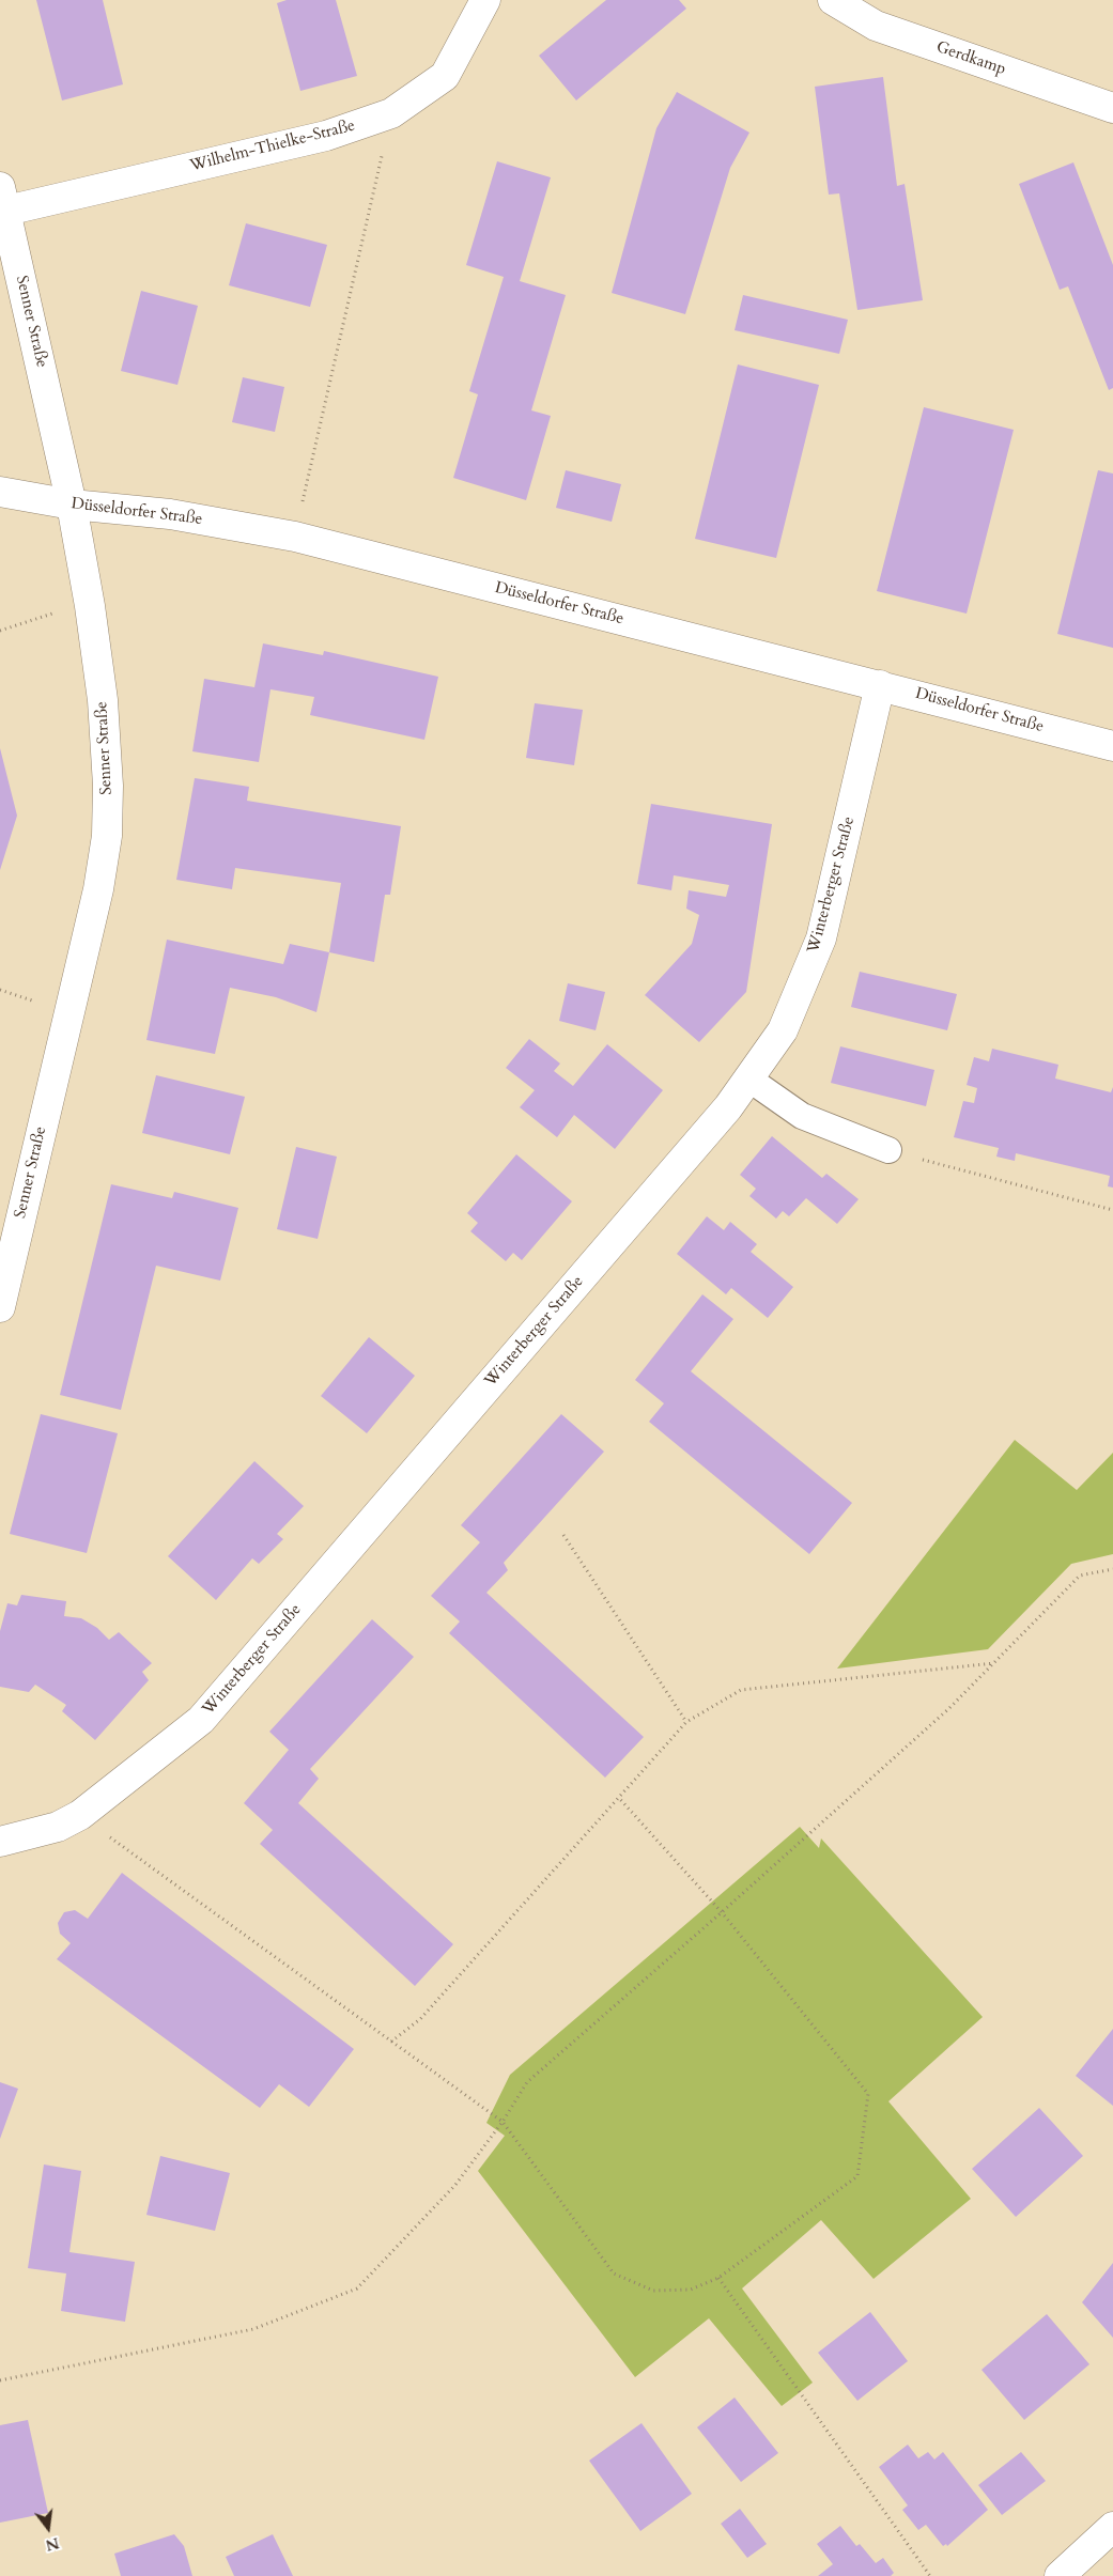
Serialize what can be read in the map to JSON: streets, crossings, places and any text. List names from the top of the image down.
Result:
{
  "streets": {
    "street": [
      "Gerdkamp",
      "Wilhelm-Thielke-Straße",
      "Senner Straße",
      "Düsseldorfer Straße",
      "Winterberger Straße"
    ]
  },
  "crossings": [
    ["Wilhelm-Thielke-Straße", "Senner Straße"],
    ["Senner Straße", "Düsseldorfer Straße"],
    ["Düsseldorfer Straße", "Winterberger Straße"]
  ],
  "north": "bottom"
}
